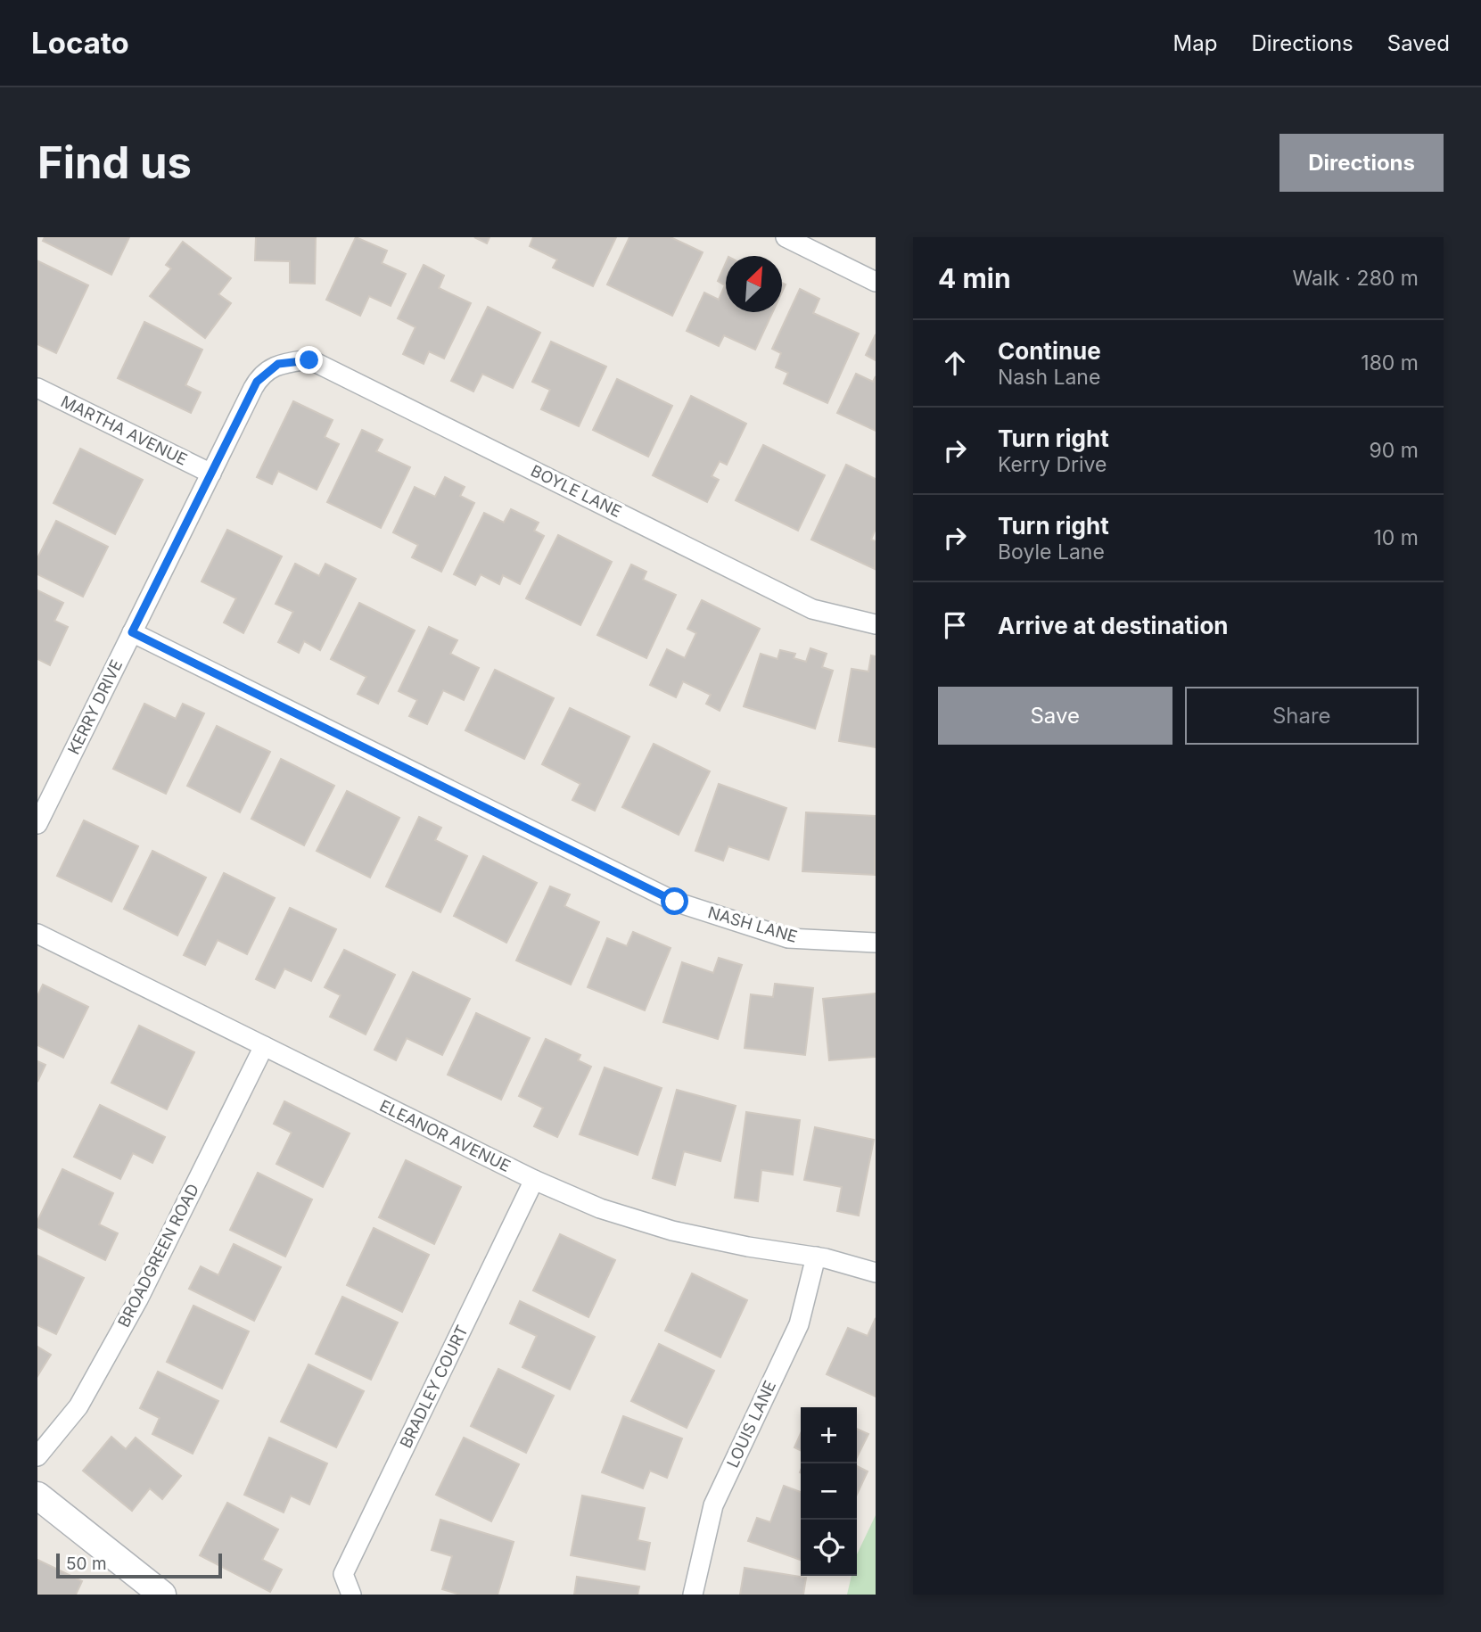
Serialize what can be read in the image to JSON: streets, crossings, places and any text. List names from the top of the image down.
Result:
{
  "streets": {
    "street": [
      "MARTHA AVENUE",
      "BOYLE LANE",
      "KERRY DRIVE",
      "NASH LANE",
      "ELEANOR AVENUE",
      "BROADGREEN ROAD",
      "BRADLEY COURT",
      "LOUIS LANE"
    ]
  },
  "crossings": [
    ["MARTHA AVENUE", "KERRY DRIVE"],
    ["BOYLE LANE", "KERRY DRIVE"],
    ["KERRY DRIVE", "NASH LANE"],
    ["ELEANOR AVENUE", "BROADGREEN ROAD"],
    ["ELEANOR AVENUE", "BRADLEY COURT"],
    ["ELEANOR AVENUE", "LOUIS LANE"]
  ],
  "scale_bar": "50 m",
  "north": "top right",
  "page": {
    "header": "Locato",
    "nav": ["Map", "Directions", "Saved"],
    "buttons": [
      "Directions",
      ["Save", "Share"]
    ],
    "title": "Find us",
    "heading": ["4 min", "Walk · 280 m"],
    "list": [
      ["Continue", "Nash Lane", "180 m"],
      ["Turn right", "Kerry Drive", "90 m"],
      ["Turn right", "Boyle Lane", "10 m"],
      "Arrive at destination"
    ],
    "map_buttons": ["+", "−"],
    "scale": "50 m"
  }
}
